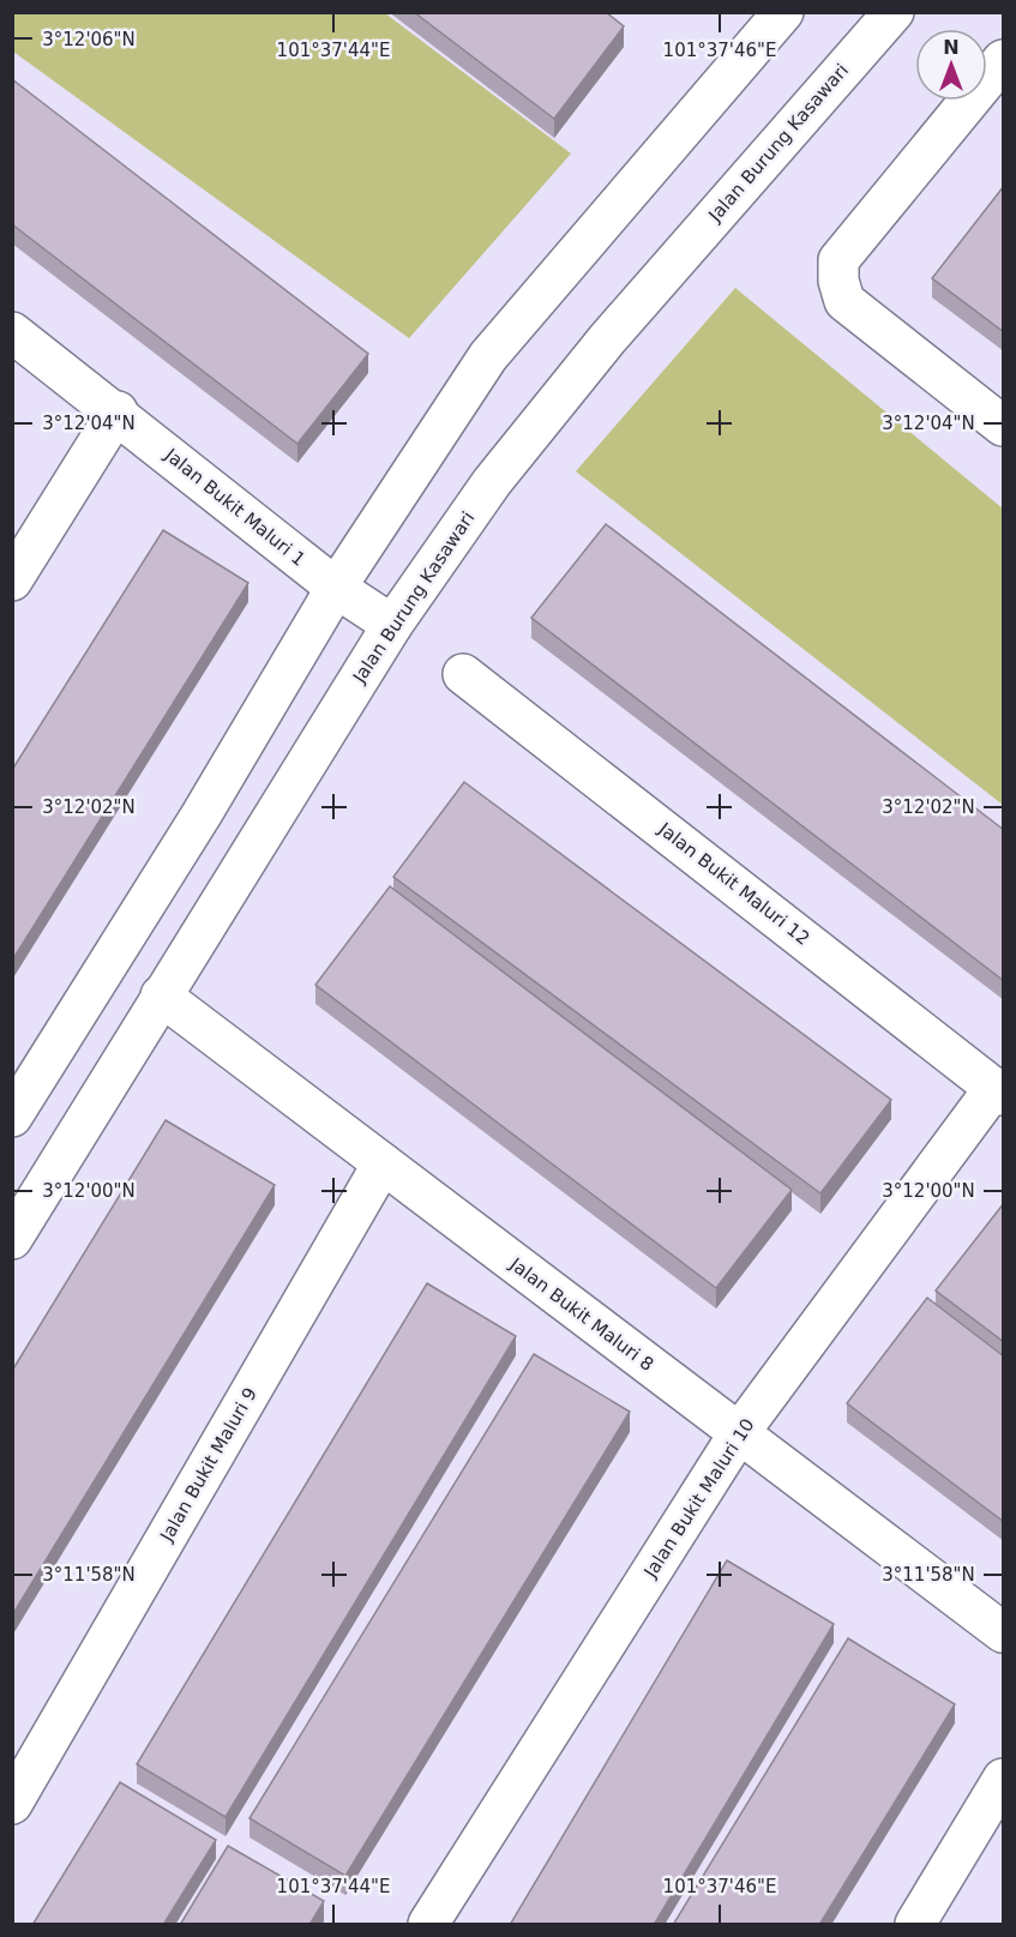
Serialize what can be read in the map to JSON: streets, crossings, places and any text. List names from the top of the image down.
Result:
{
  "streets": {
    "street": [
      "Jalan Burung Kasawari",
      "Jalan Bukit Maluri 1",
      "Jalan Bukit Maluri 12",
      "Jalan Bukit Maluri 8",
      "Jalan Bukit Maluri 9",
      "Jalan Bukit Maluri 10"
    ]
  },
  "crossings": [
    ["Jalan Burung Kasawari", "Jalan Bukit Maluri 1"],
    ["Jalan Burung Kasawari", "Jalan Bukit Maluri 8"],
    ["Jalan Bukit Maluri 12", "Jalan Bukit Maluri 10"],
    ["Jalan Bukit Maluri 8", "Jalan Bukit Maluri 9"],
    ["Jalan Bukit Maluri 8", "Jalan Bukit Maluri 10"]
  ],
  "north": "top",
  "coordinates": [
    "3°12'06\"N",
    "101°37'44\"E",
    "101°37'46\"E",
    "3°12'04\"N",
    "3°12'02\"N",
    "3°12'00\"N",
    "3°11'58\"N"
  ]
}
